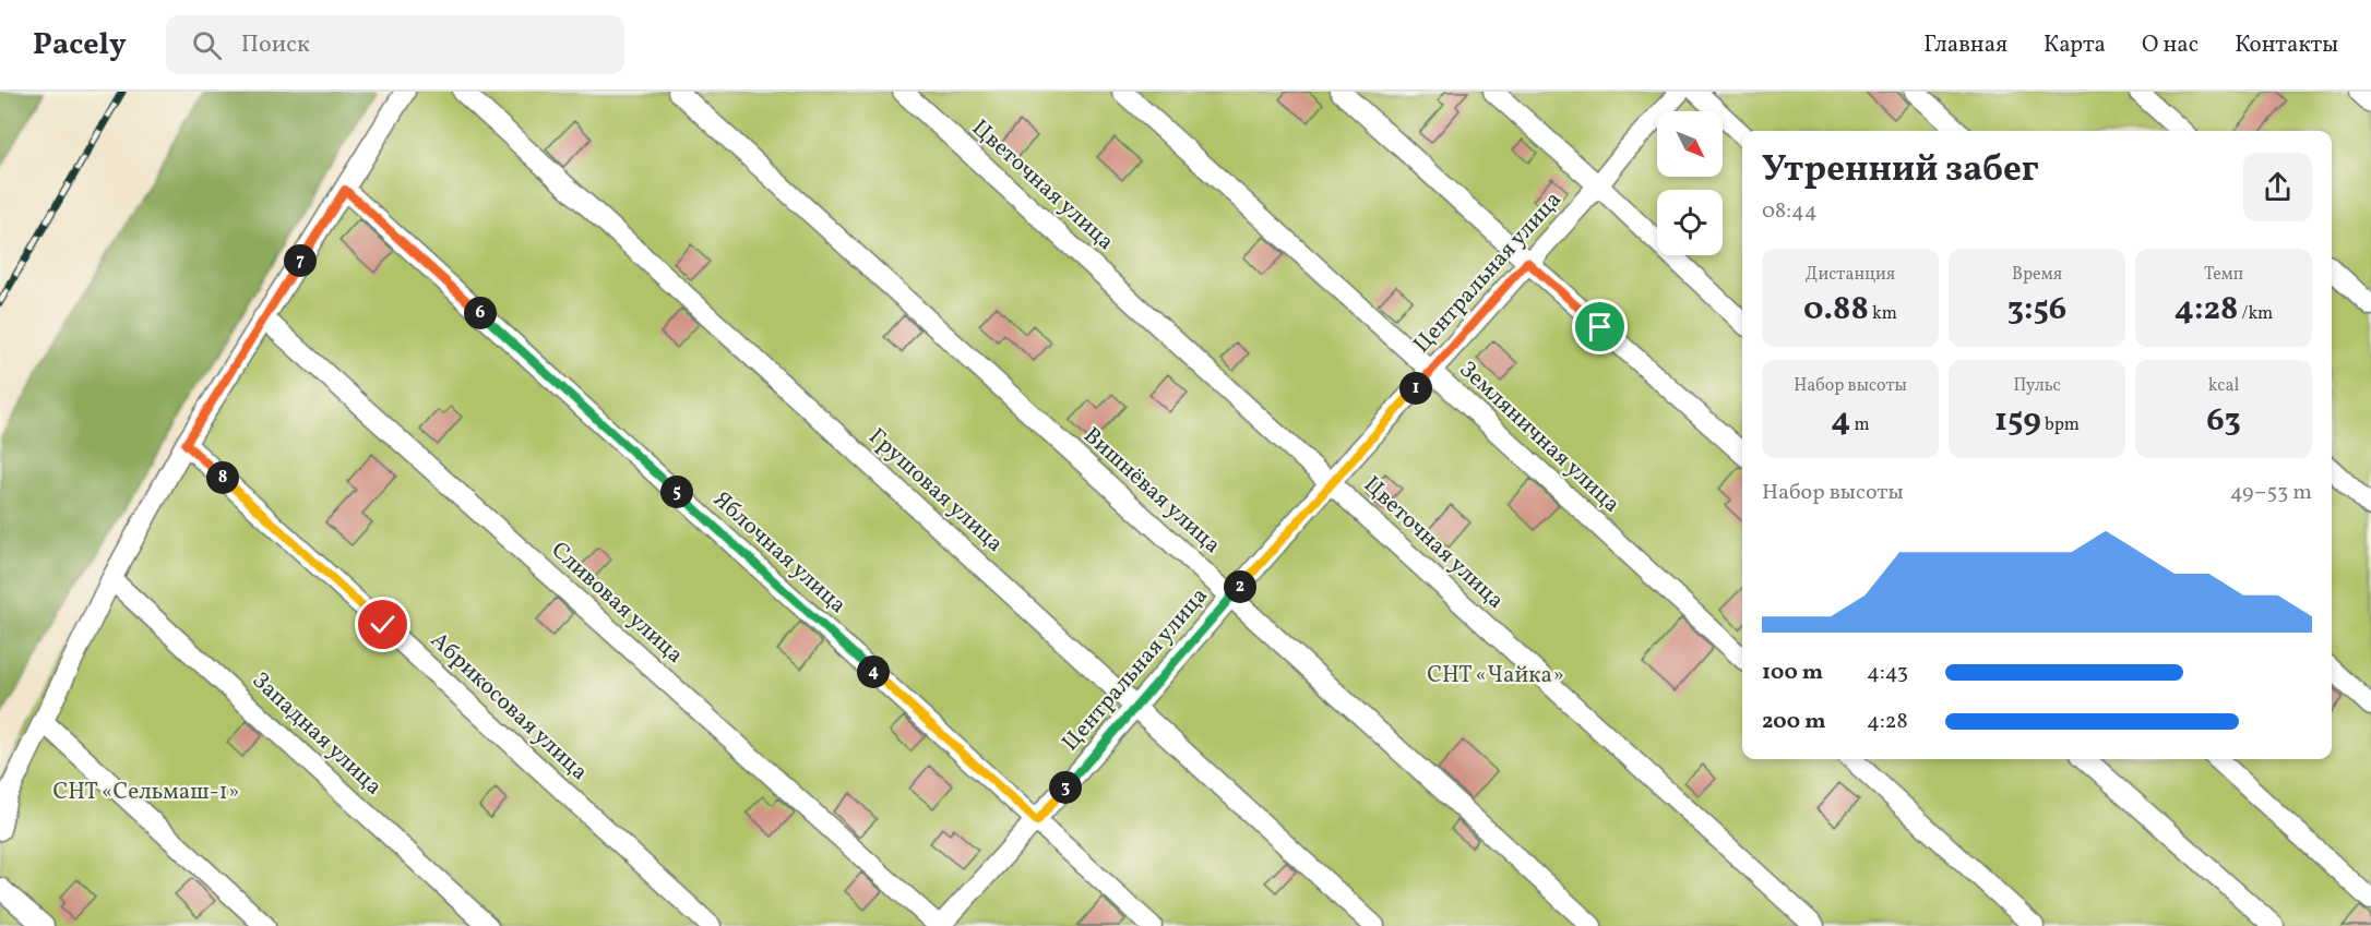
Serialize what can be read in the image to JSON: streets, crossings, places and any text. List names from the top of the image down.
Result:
{
  "streets": {
    "street": [
      "Цветочная улица",
      "Центральная улица",
      "Земляничная улица",
      "Грушовая улица",
      "Вишнёвая улица",
      "Яблочная улица",
      "Сливовая улица",
      "Абрикосовая улица",
      "Западная улица"
    ]
  },
  "crossings": [
    ["Цветочная улица", "Центральная улица"],
    ["Центральная улица", "Земляничная улица"],
    ["Центральная улица", "Грушовая улица"],
    ["Центральная улица", "Вишнёвая улица"],
    ["Центральная улица", "Яблочная улица"],
    ["Центральная улица", "Сливовая улица"]
  ],
  "parks": ["СНТ «Чайка»", "СНТ «Сельмаш-1»"],
  "north": "bottom right",
  "page": {
    "header": "Pacely",
    "search": "Поиск",
    "nav": [
      "Главная",
      "Карта",
      "О нас",
      "Контакты"
    ],
    "heading": ["Утренний забег", "08:44"],
    "stats": [
      ["Дистанция", "0.88 km"],
      ["Время", "3:56"],
      ["Темп", "4:28 /km"],
      ["Набор высоты", "4 m"],
      ["Пульс", "159 bpm"],
      ["kcal", "63"]
    ],
    "pins": [
      "7",
      "6",
      "1",
      "8",
      "5",
      "2",
      "4",
      "3"
    ],
    "chart": ["Набор высоты", "49–53 m"],
    "list": [
      {
        "name": "100 m",
        "note": "4:43"
      },
      {
        "name": "200 m",
        "note": "4:28"
      }
    ]
  }
}
